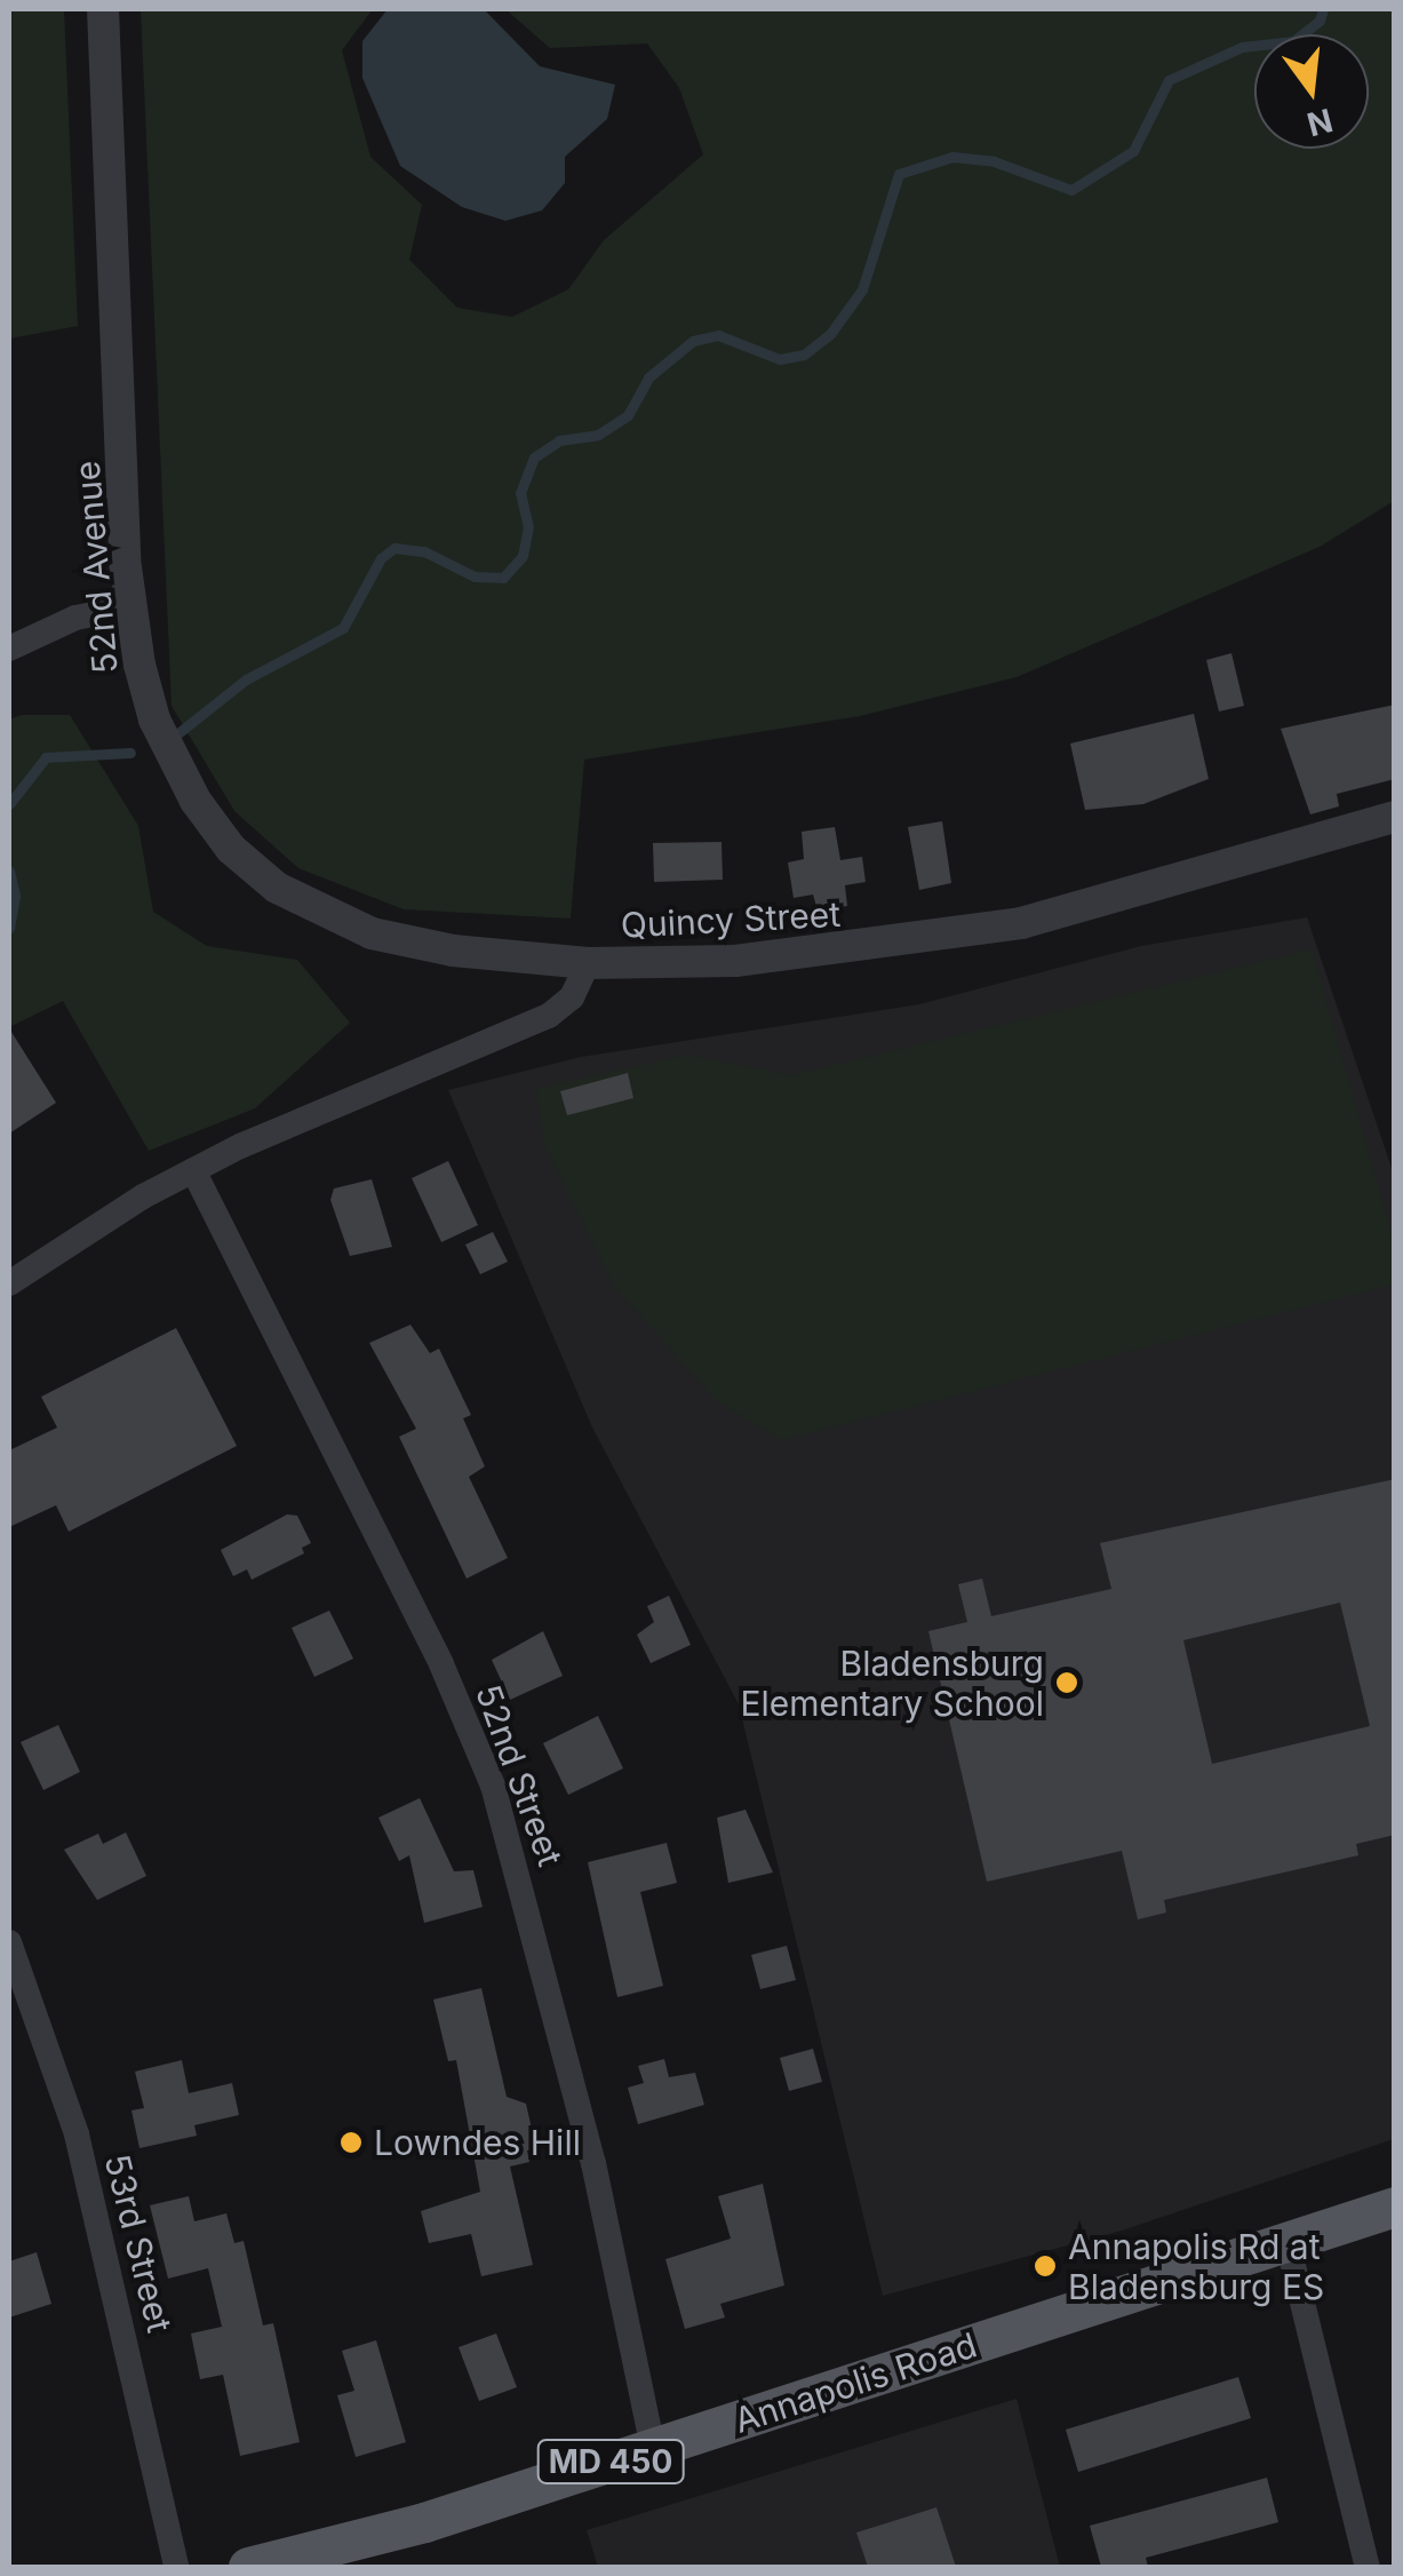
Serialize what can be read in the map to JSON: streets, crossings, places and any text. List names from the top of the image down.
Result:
{
  "streets": {
    "main road": ["Annapolis Road", "MD 450"],
    "street": [
      "52nd Avenue",
      "Quincy Street",
      "52nd Street",
      "53rd Street"
    ]
  },
  "crossings": [
    ["52nd Avenue", "Quincy Street"],
    ["Quincy Street", "52nd Street"],
    ["52nd Street", "Annapolis Road"]
  ],
  "places": ["Bladensburg Elementary School", "Lowndes Hill", "Annapolis Rd at Bladensburg ES"],
  "north": "bottom"
}
